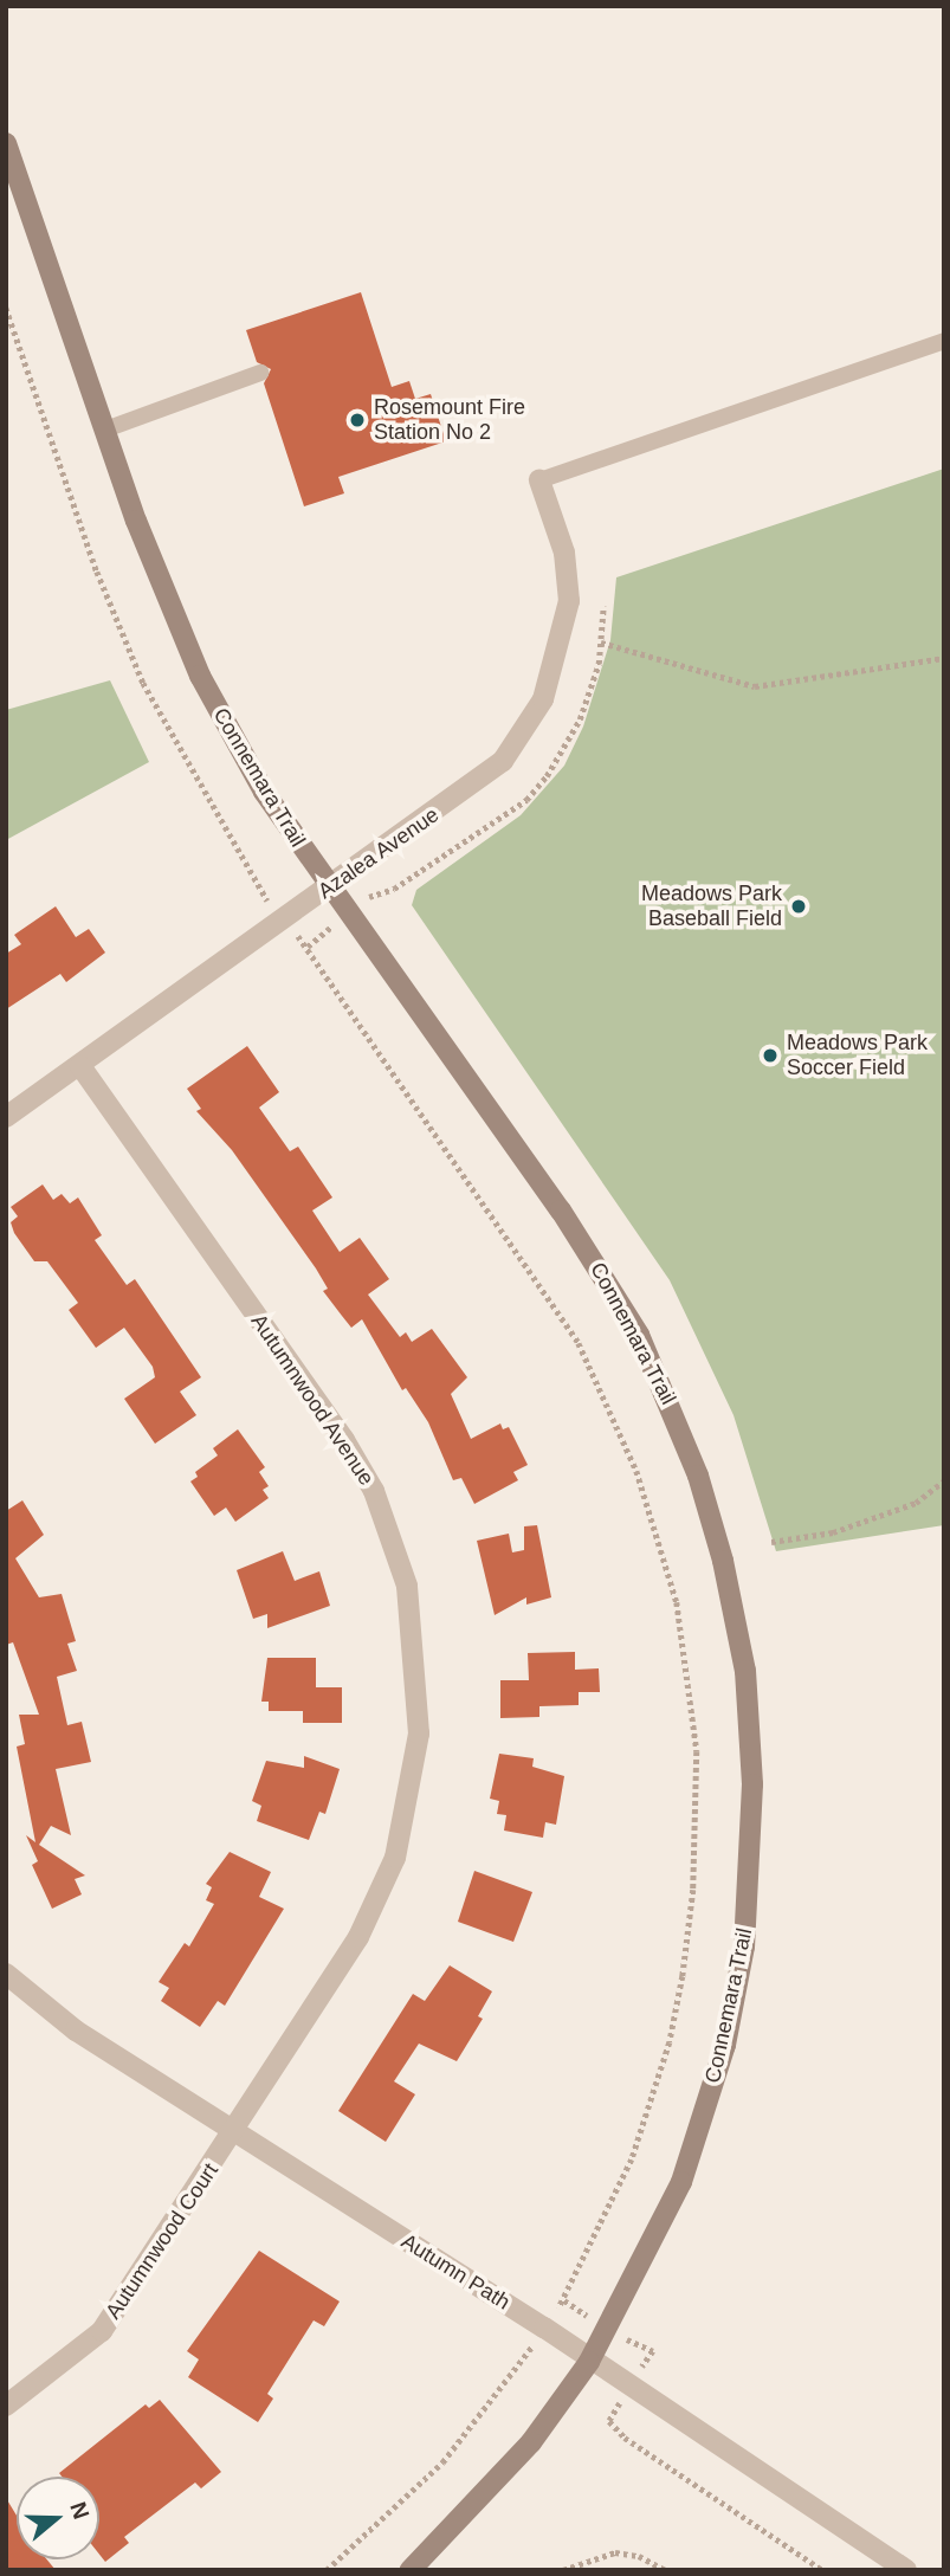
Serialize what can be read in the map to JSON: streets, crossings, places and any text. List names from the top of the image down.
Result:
{
  "streets": {
    "street": [
      "Connemara Trail",
      "Azalea Avenue",
      "Autumnwood Avenue",
      "Autumnwood Court",
      "Autumn Path"
    ]
  },
  "crossings": [
    ["Connemara Trail", "Azalea Avenue"],
    ["Connemara Trail", "Autumn Path"],
    ["Azalea Avenue", "Autumnwood Avenue"],
    ["Autumnwood Avenue", "Autumnwood Court"],
    ["Autumnwood Avenue", "Autumn Path"],
    ["Autumnwood Court", "Autumn Path"]
  ],
  "places": ["Rosemount Fire Station No 2", "Meadows Park Baseball Field", "Meadows Park Soccer Field"],
  "north": "right"
}
